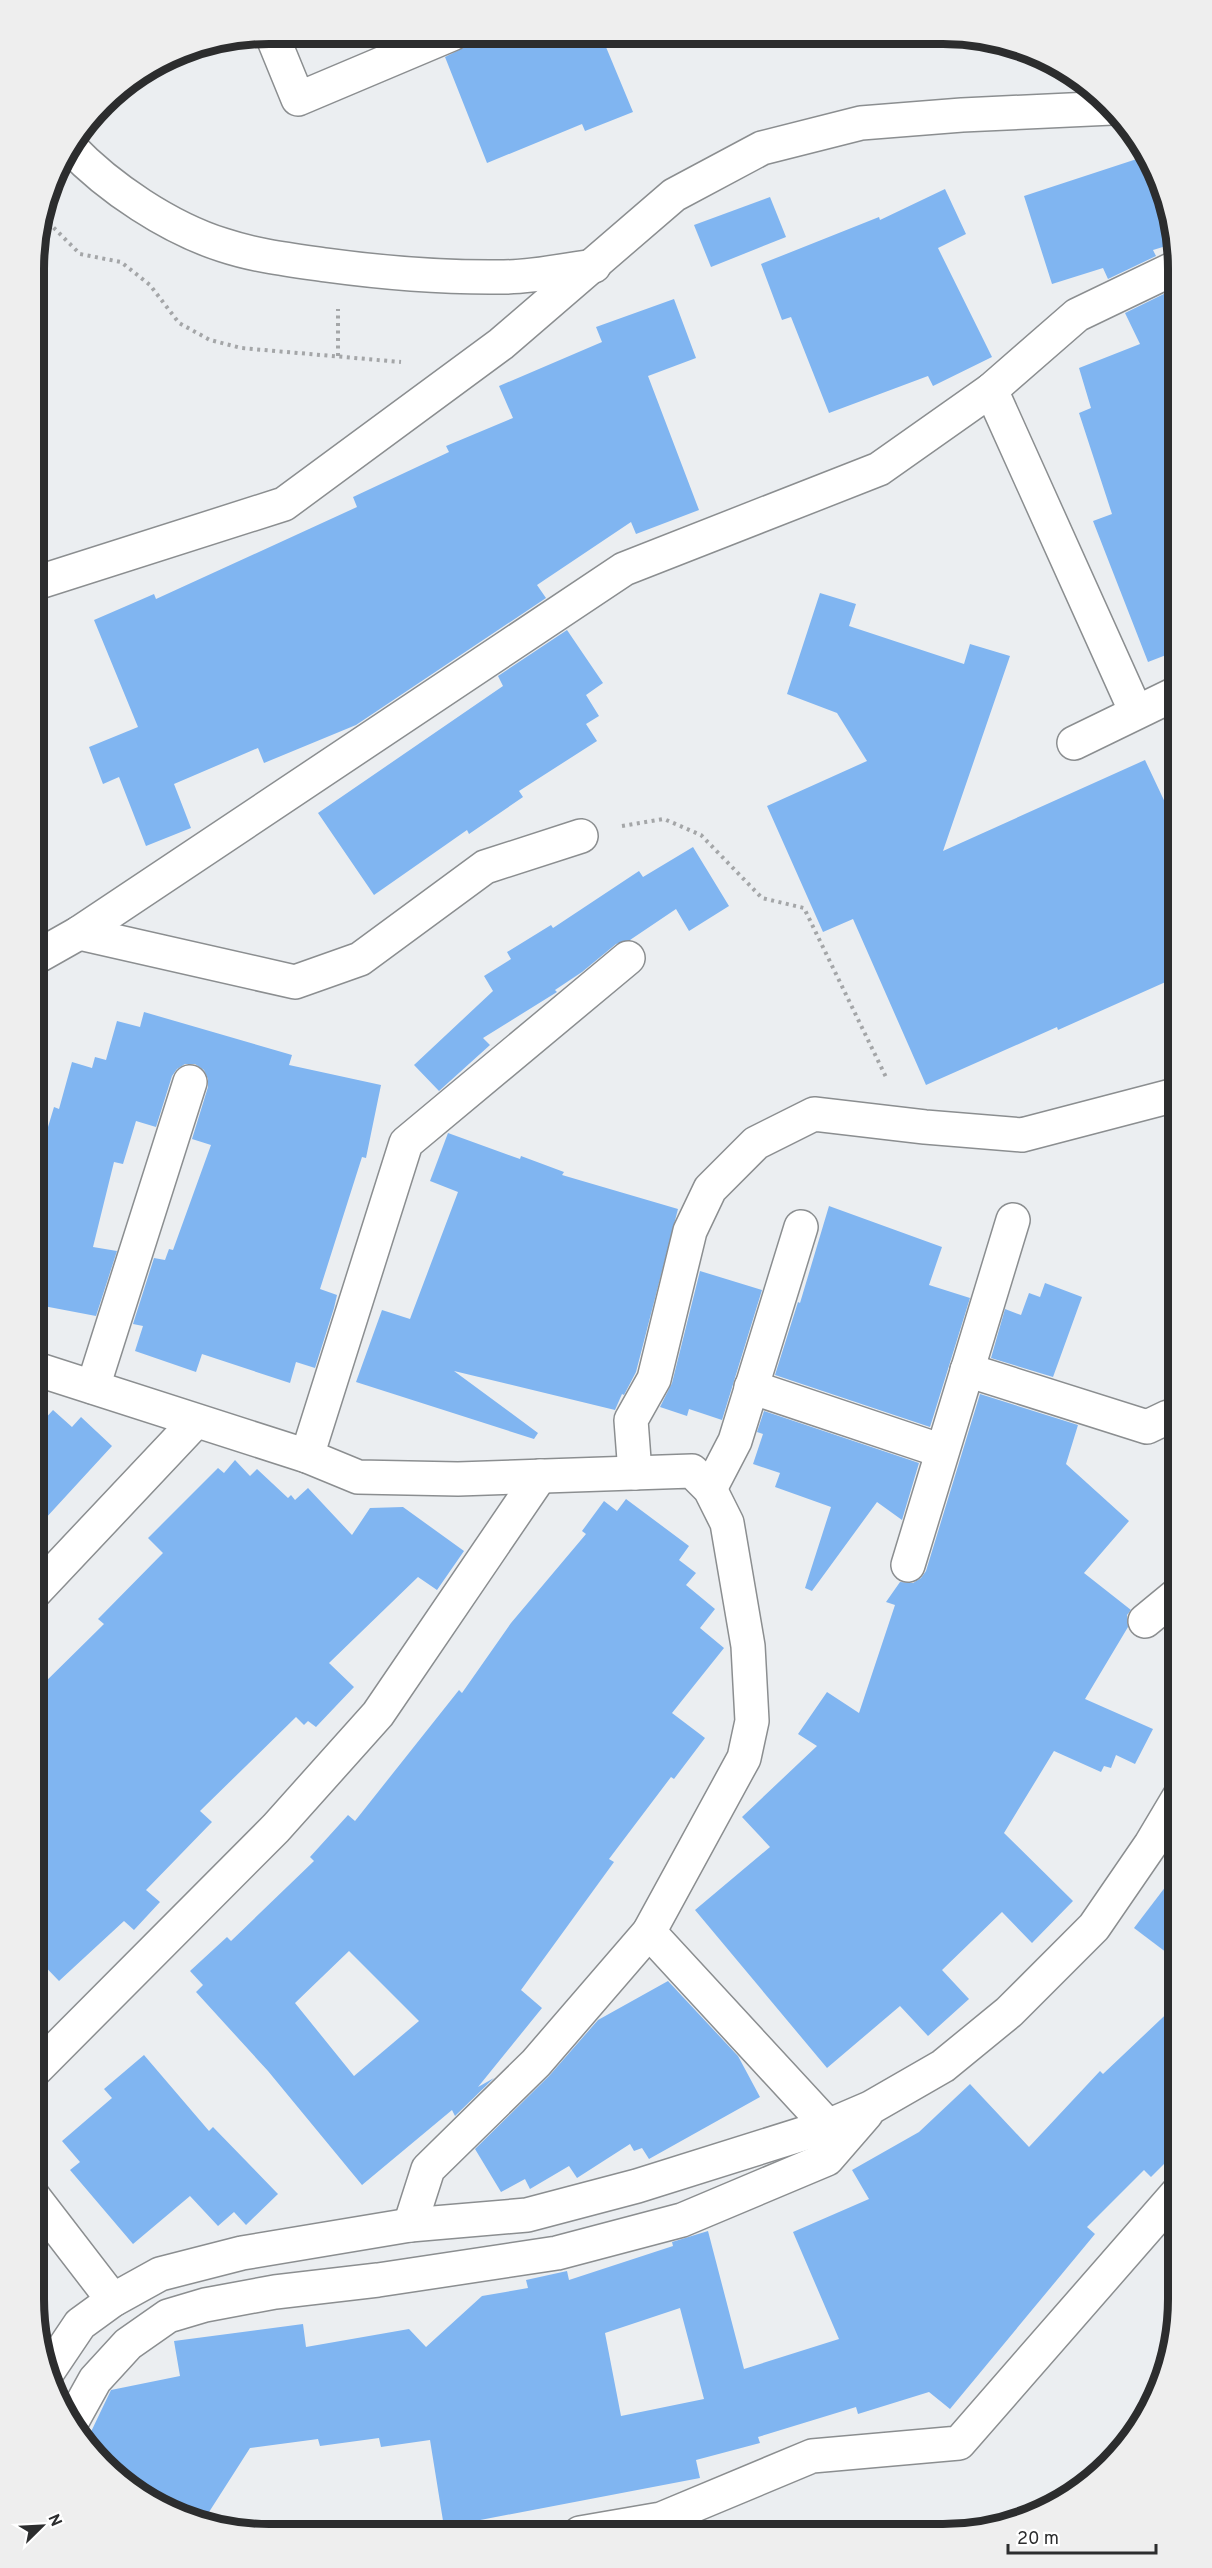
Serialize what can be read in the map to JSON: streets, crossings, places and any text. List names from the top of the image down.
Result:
{
  "scale_bar": "20 m",
  "north": "top right"
}
